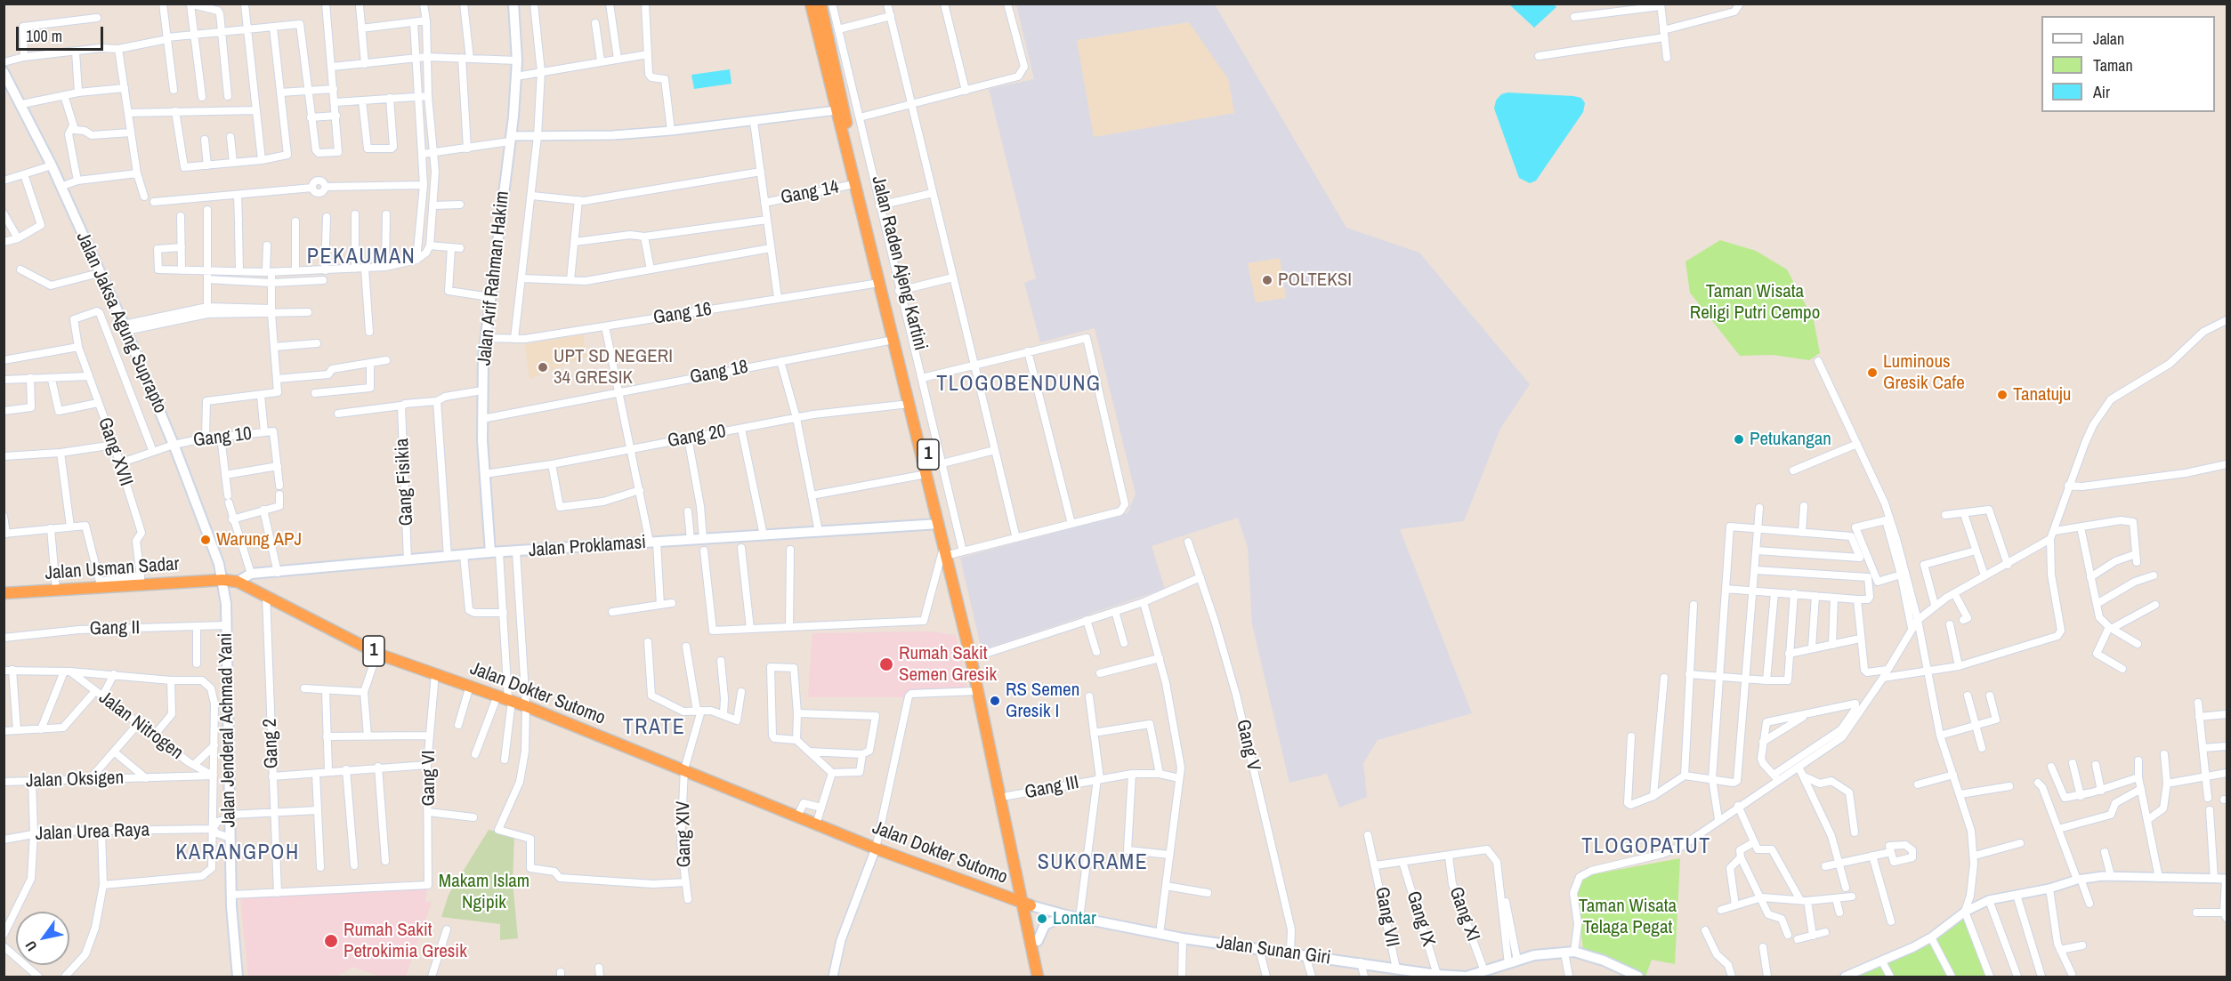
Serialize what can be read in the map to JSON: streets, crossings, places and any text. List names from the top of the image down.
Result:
{
  "streets": {
    "highway": [
      "Jalan Raden Ajeng Kartini",
      "1",
      "Jalan Usman Sadar",
      "Jalan Dokter Sutomo"
    ],
    "main road": [
      "Jalan Arif Rahman Hakim",
      "Jalan Jaksa Agung Suprapto",
      "Jalan Proklamasi",
      "Jalan Jenderal Achmad Yani",
      "Jalan Sunan Giri"
    ],
    "street": [
      "Gang 14",
      "Gang 16",
      "Gang 18",
      "Gang 20",
      "Gang 10",
      "Gang XVII",
      "Gang Fisikia",
      "Gang II",
      "Jalan Nitrogen",
      "Gang 2",
      "Gang V",
      "Gang VI",
      "Jalan Oksigen",
      "Gang III",
      "Jalan Urea Raya",
      "Gang XIV",
      "Gang XI",
      "Gang VII",
      "Gang IX"
    ]
  },
  "crossings": [
    ["Gang 14", "Jalan Raden Ajeng Kartini"],
    ["Jalan Raden Ajeng Kartini", "Gang 16"],
    ["Jalan Raden Ajeng Kartini", "Gang 18"],
    ["Jalan Raden Ajeng Kartini", "Gang 20"],
    ["Jalan Raden Ajeng Kartini", "Jalan Proklamasi"],
    ["Jalan Raden Ajeng Kartini", "Jalan Dokter Sutomo"],
    ["Jalan Raden Ajeng Kartini", "Gang III"],
    ["Jalan Raden Ajeng Kartini", "Jalan Sunan Giri"],
    ["Jalan Arif Rahman Hakim", "Gang 16"],
    ["Jalan Arif Rahman Hakim", "Gang 18"],
    ["Jalan Arif Rahman Hakim", "Gang 20"],
    ["Jalan Arif Rahman Hakim", "Jalan Proklamasi"],
    ["Jalan Jaksa Agung Suprapto", "Gang 10"],
    ["Jalan Jaksa Agung Suprapto", "Jalan Usman Sadar"],
    ["Jalan Jaksa Agung Suprapto", "Jalan Dokter Sutomo"],
    ["Jalan Jaksa Agung Suprapto", "Jalan Jenderal Achmad Yani"],
    ["Gang 10", "Gang XVII"],
    ["Gang XVII", "Jalan Usman Sadar"],
    ["Gang Fisikia", "Jalan Proklamasi"],
    ["Jalan Proklamasi", "Jalan Dokter Sutomo"],
    ["Jalan Usman Sadar", "Jalan Dokter Sutomo"],
    ["Jalan Usman Sadar", "Jalan Jenderal Achmad Yani"],
    ["Gang II", "Jalan Jenderal Achmad Yani"],
    ["Jalan Dokter Sutomo", "Jalan Jenderal Achmad Yani"],
    ["Jalan Dokter Sutomo", "Gang 2"],
    ["Jalan Dokter Sutomo", "Gang VI"],
    ["Jalan Dokter Sutomo", "Gang XIV"],
    ["Jalan Dokter Sutomo", "Jalan Sunan Giri"],
    ["Jalan Nitrogen", "Jalan Oksigen"],
    ["Jalan Jenderal Achmad Yani", "Jalan Urea Raya"],
    ["Gang 2", "Gang VI"],
    ["Gang V", "Jalan Sunan Giri"],
    ["Gang XI", "Jalan Sunan Giri"],
    ["Gang VII", "Jalan Sunan Giri"],
    ["Gang IX", "Jalan Sunan Giri"]
  ],
  "districts": [
    "PEKAUMAN",
    "TLOGOBENDUNG",
    "TRATE",
    "TLOGOPATUT",
    "KARANGPOH",
    "SUKORAME"
  ],
  "parks": ["Taman Wisata Religi Putri Cempo", "Makam Islam Ngipik", "Taman Wisata Telaga Pegat"],
  "places": [
    "POLTEKSI",
    "UPT SD NEGERI 34 GRESIK",
    "Luminous Gresik Cafe",
    "Tanatuju",
    "Petukangan",
    "Warung APJ",
    "Rumah Sakit Semen Gresik",
    "RS Semen Gresik I",
    "Lontar",
    "Rumah Sakit Petrokimia Gresik"
  ],
  "legend": ["Jalan", "Taman", "Air"],
  "scale_bar": "100 m",
  "north": "bottom left"
}
